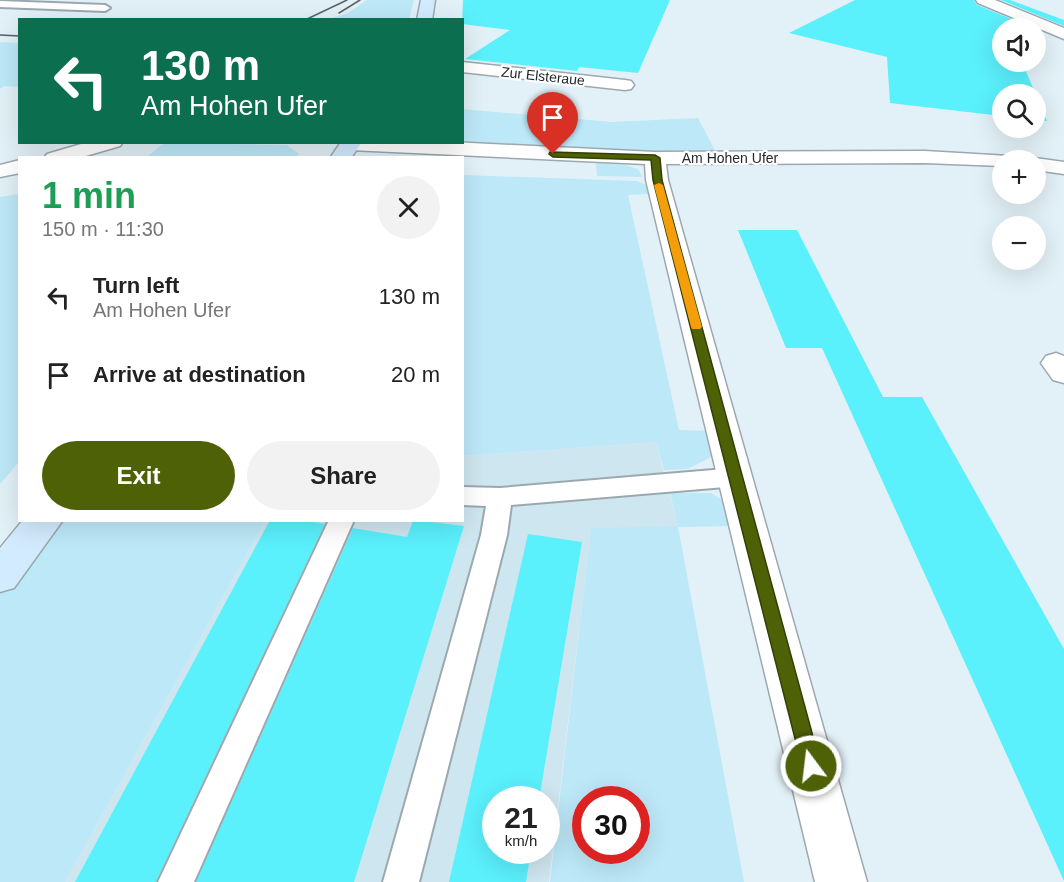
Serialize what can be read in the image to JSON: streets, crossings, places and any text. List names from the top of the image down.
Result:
{
  "streets": {
    "street": ["Zur Elsteraue", "Am Hohen Ufer"]
  },
  "page": {
    "map_buttons": ["+", "−"],
    "turn": ["130 m", "Am Hohen Ufer"],
    "heading": ["1 min", "150 m · 11:30"],
    "list": [
      {
        "name": "Turn left",
        "note": "Am Hohen Ufer",
        "value": "130 m"
      },
      {
        "name": "Arrive at destination",
        "value": "20 m"
      }
    ],
    "buttons": ["Exit", "Share"],
    "speed": "21 km/h",
    "limit": "30"
  }
}
